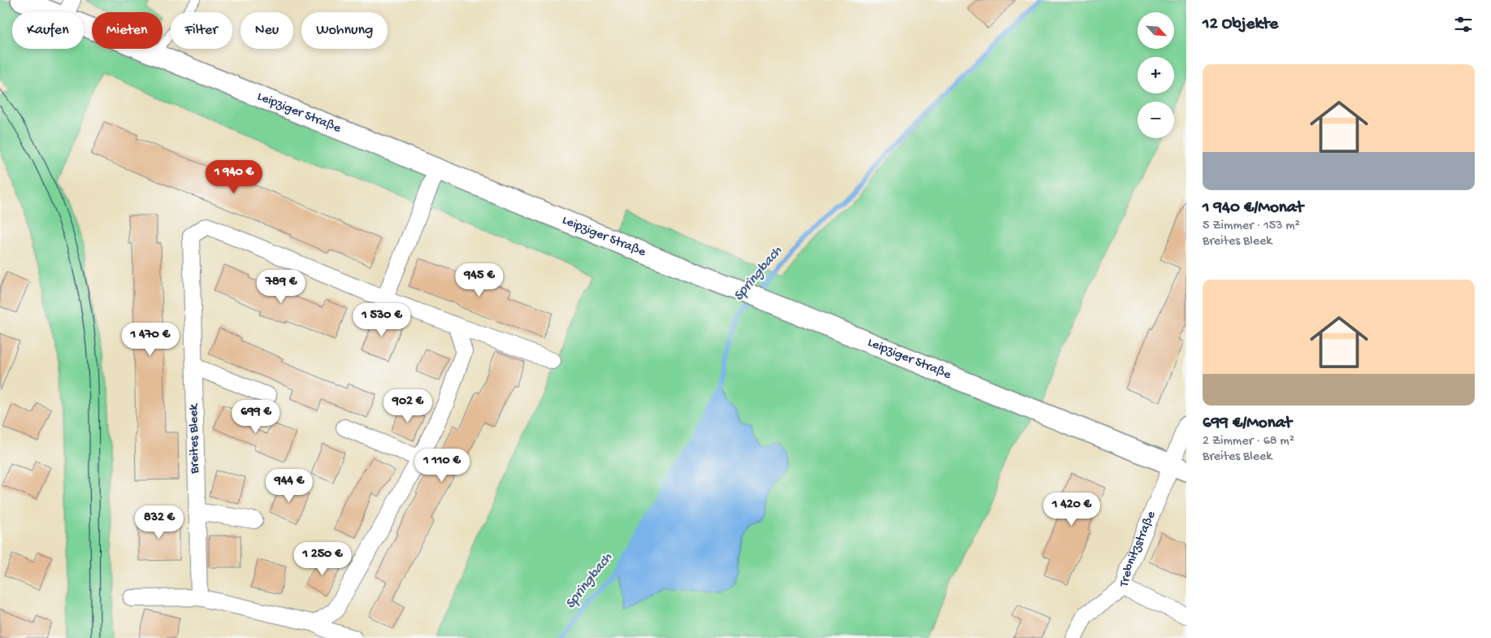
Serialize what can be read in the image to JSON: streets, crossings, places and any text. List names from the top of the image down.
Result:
{
  "streets": {
    "street": ["Leipziger Straße", "Breites Bleek", "Trebnitzstraße"]
  },
  "crossings": [
    ["Leipziger Straße", "Trebnitzstraße"]
  ],
  "water": ["Springbach"],
  "north": "bottom right",
  "page": {
    "heading": "12 Objekte",
    "map_buttons": ["+", "−"],
    "chip": [
      "Kaufen",
      "Mieten",
      "Filter",
      "Neu",
      "Wohnung"
    ],
    "list": [
      {
        "name": "1 940 €/Monat",
        "note": "5 Zimmer · 153 m² · Breites Bleek"
      },
      {
        "name": "699 €/Monat",
        "note": "2 Zimmer · 68 m² · Breites Bleek"
      }
    ],
    "price": [
      "1 940 €",
      "945 €",
      "789 €",
      "1 530 €",
      "1 470 €",
      "902 €",
      "699 €",
      "1 110 €",
      "944 €",
      "1 420 €",
      "832 €",
      "1 250 €"
    ]
  }
}
